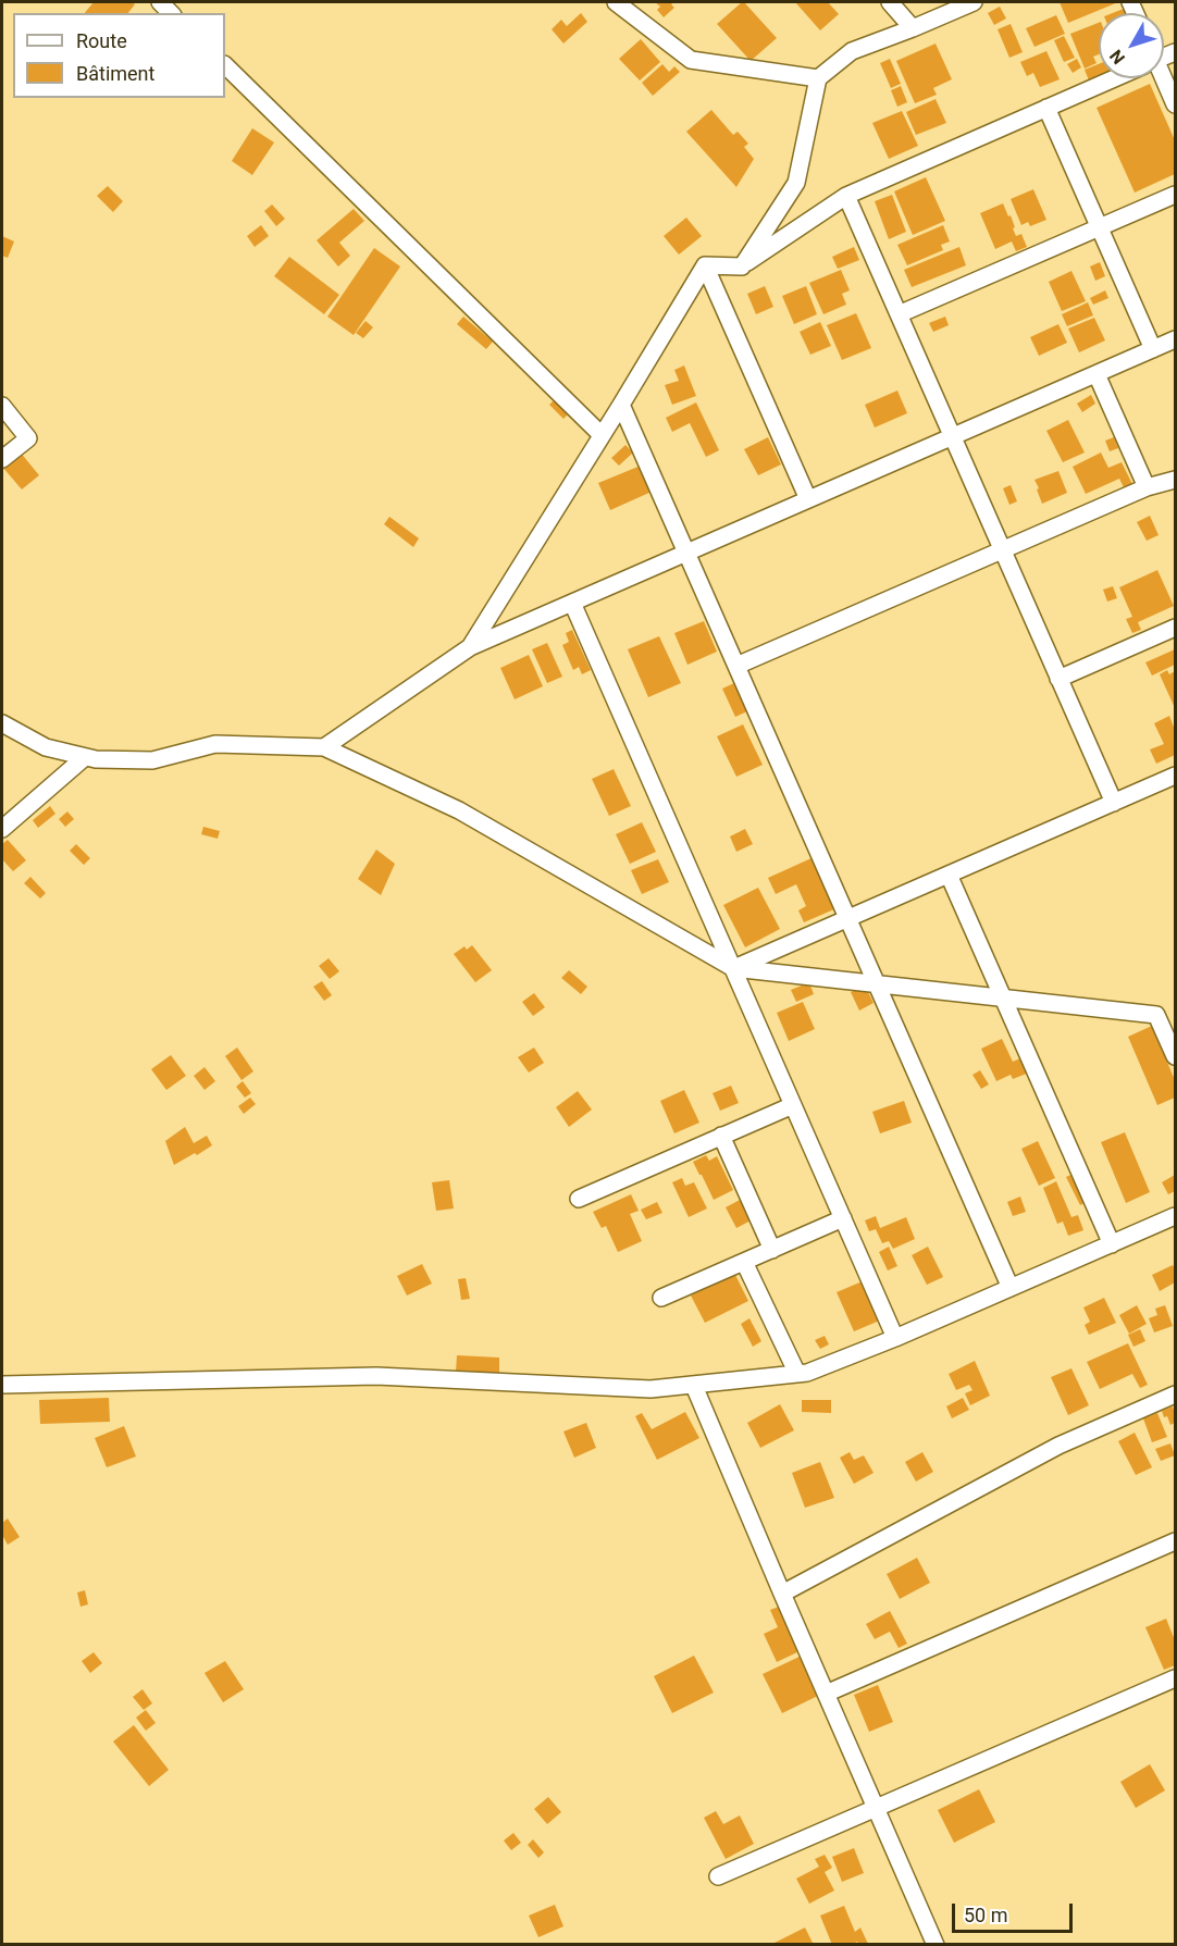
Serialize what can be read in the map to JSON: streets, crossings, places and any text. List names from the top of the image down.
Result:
{
  "legend": ["Route", "Bâtiment"],
  "scale_bar": "50 m",
  "north": "bottom left"
}
